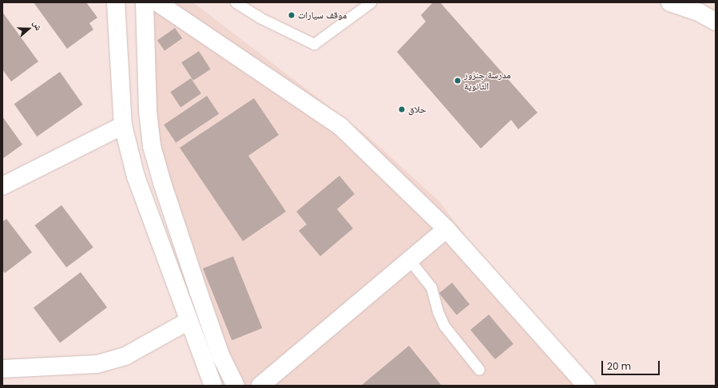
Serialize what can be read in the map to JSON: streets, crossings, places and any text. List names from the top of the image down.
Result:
{
  "places": ["موقف سيارات", "مدرسة جنزور الثانوية", "حلاق"],
  "scale_bar": "20 m",
  "north": "right"
}
